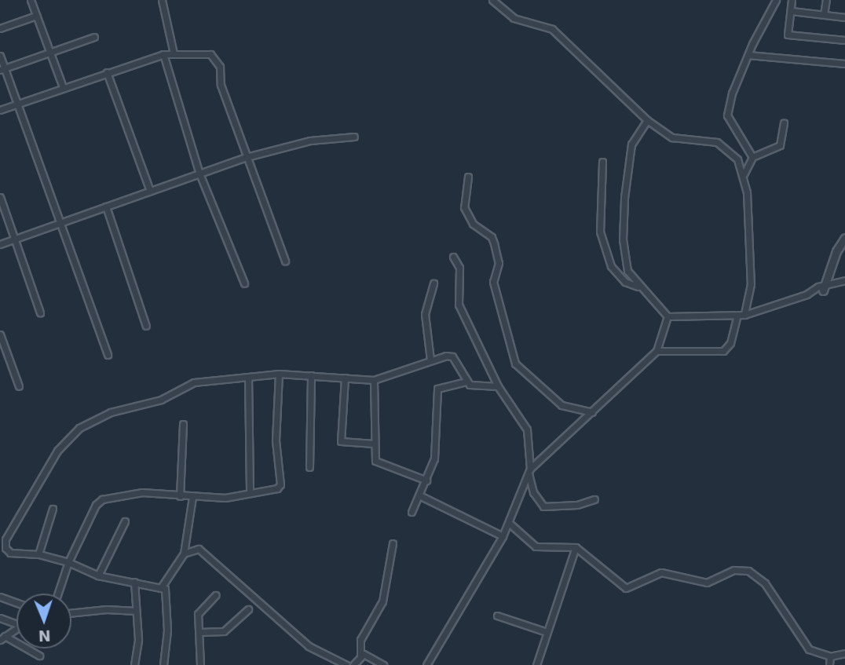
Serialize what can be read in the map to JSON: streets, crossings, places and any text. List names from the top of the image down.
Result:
{
  "north": "bottom"
}
